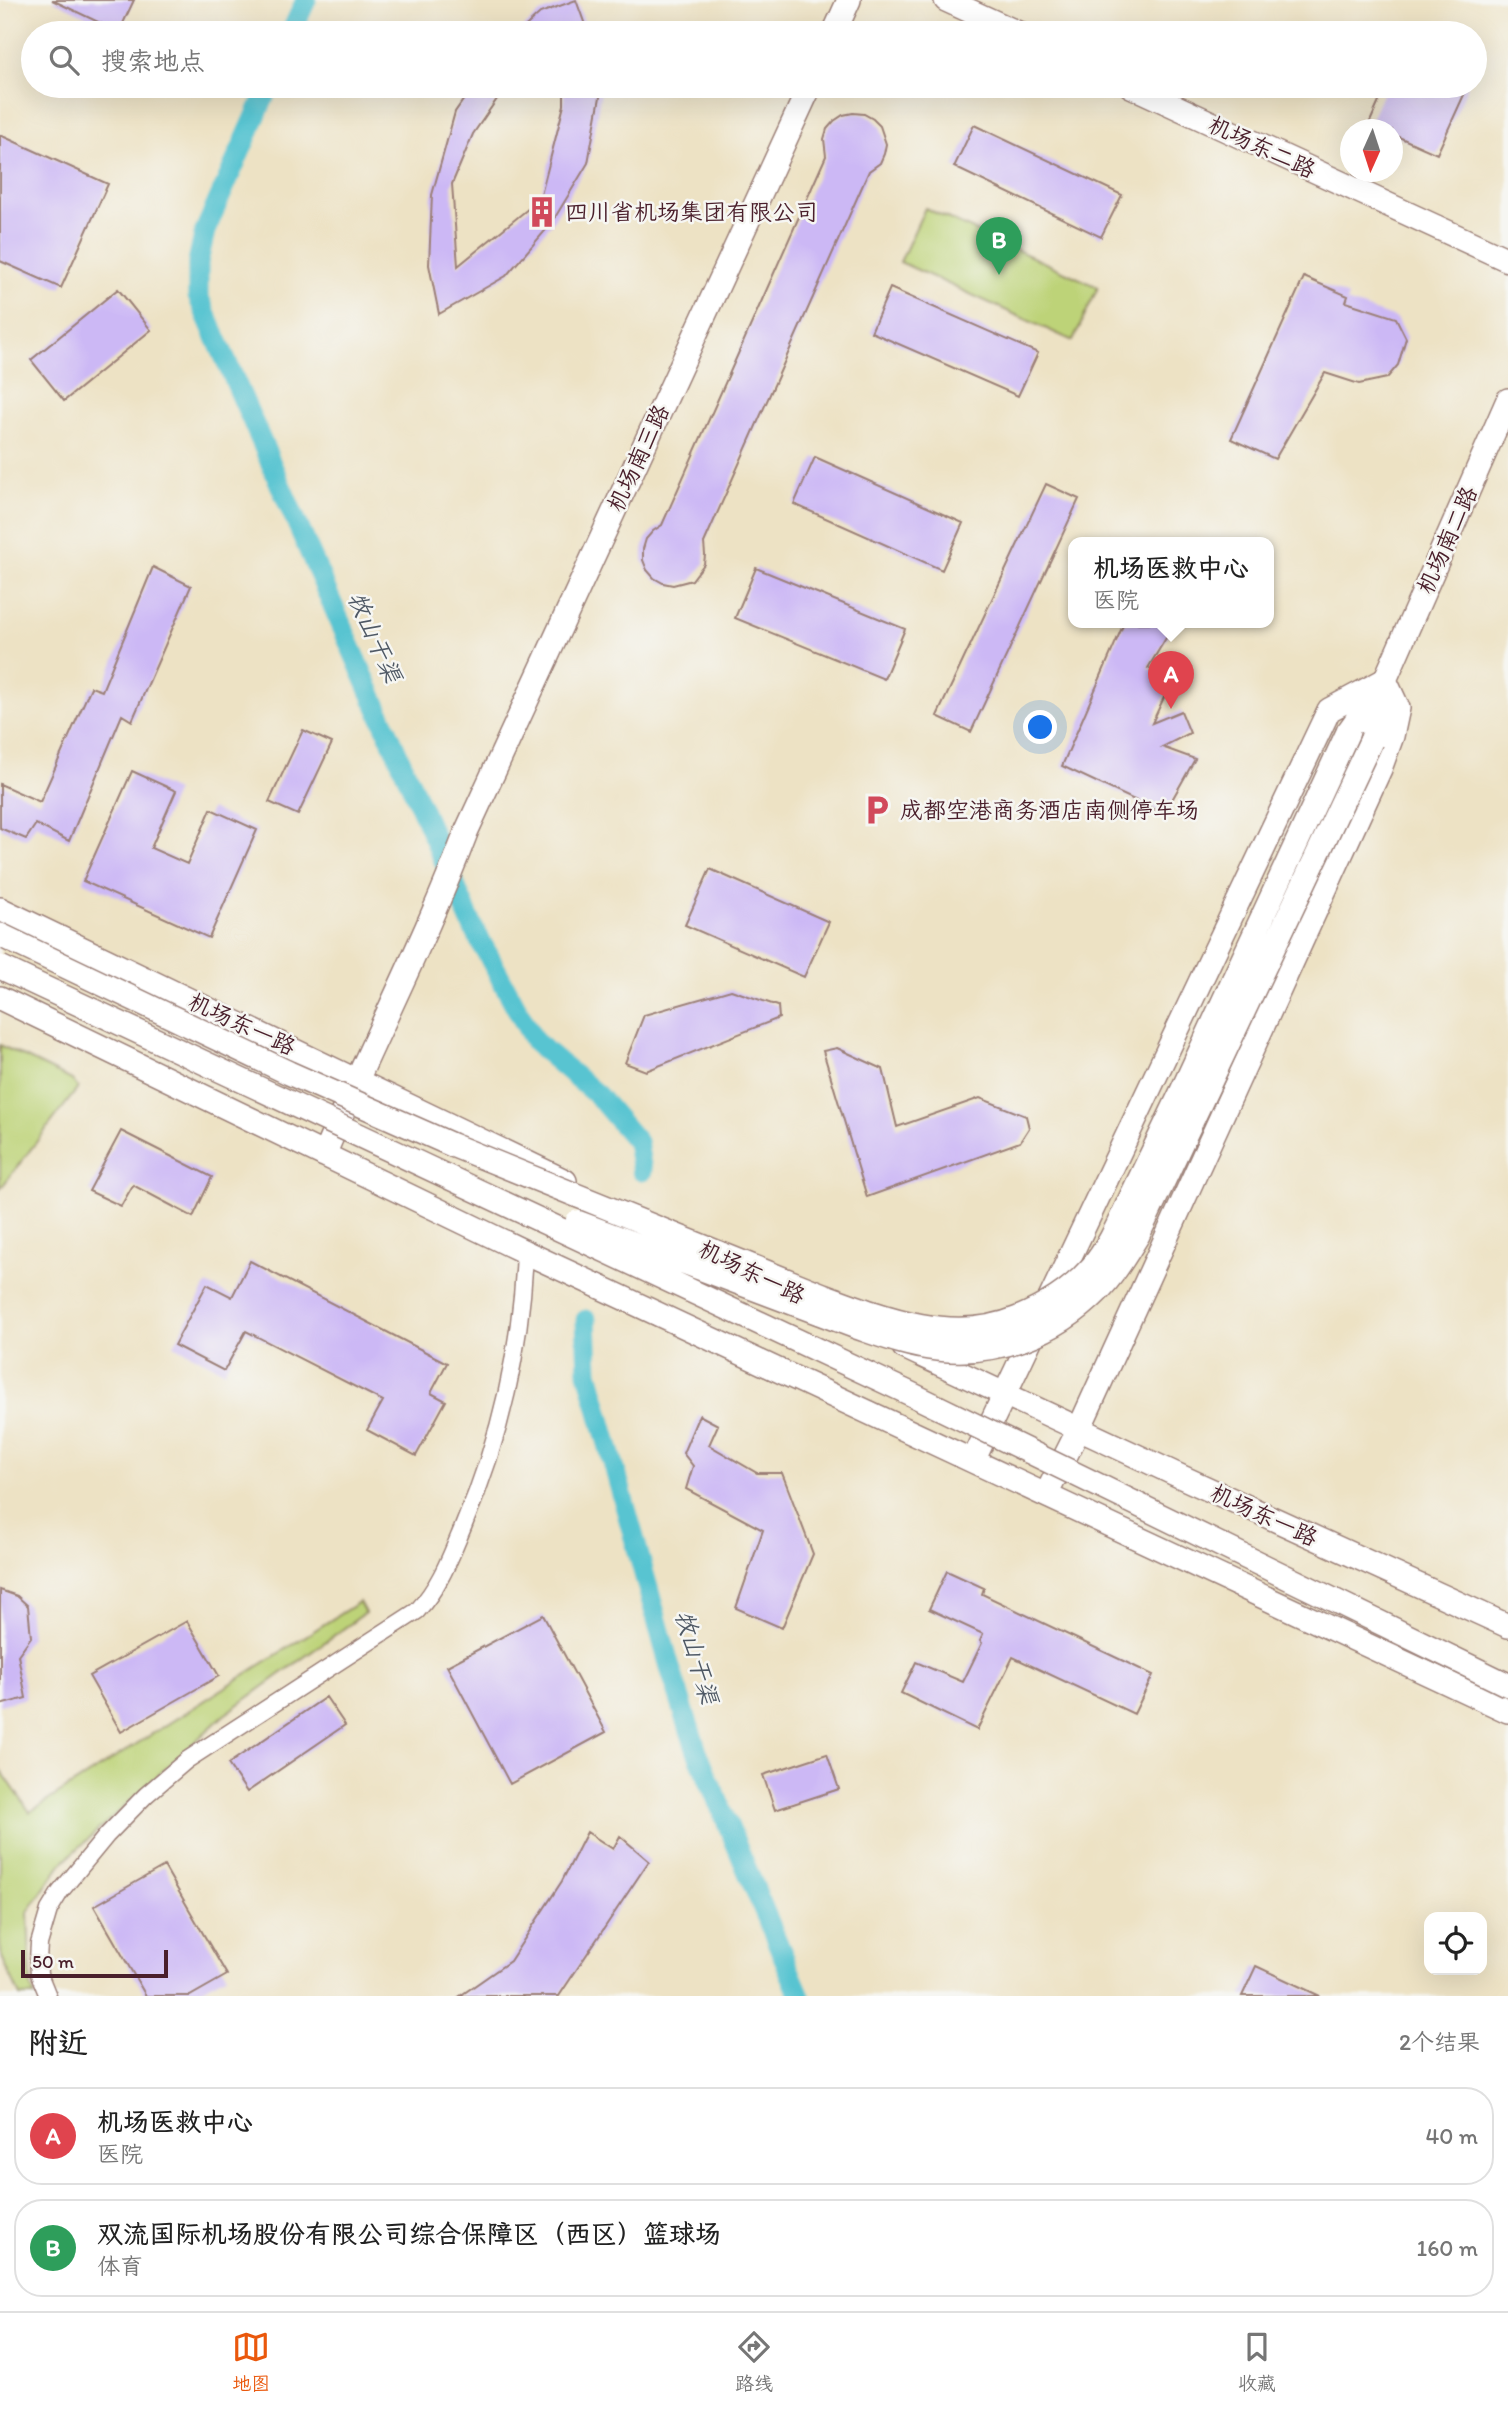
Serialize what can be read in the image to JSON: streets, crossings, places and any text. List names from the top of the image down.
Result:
{
  "streets": {
    "street": [
      "机场东二路",
      "机场南三路",
      "机场南二路",
      "机场东一路"
    ]
  },
  "crossings": [
    ["机场南三路", "机场东一路"]
  ],
  "water": ["牧山干渠"],
  "places": {
    "building": ["四川省机场集团有限公司"],
    "parking": ["成都空港商务酒店南侧停车场"]
  },
  "scale_bar": "50 m",
  "north": "bottom",
  "page": {
    "search": "搜索地点",
    "pins": ["B", "A"],
    "popup": ["机场医救中心", "医院"],
    "scale": "50 m",
    "heading": ["附近", "2个结果"],
    "list": [
      {
        "mark": "A",
        "name": "机场医救中心",
        "note": "医院",
        "value": "40 m"
      },
      {
        "mark": "B",
        "name": "双流国际机场股份有限公司综合保障区（西区）篮球场",
        "note": "体育",
        "value": "160 m"
      }
    ],
    "nav": ["地图", "路线", "收藏"]
  }
}
